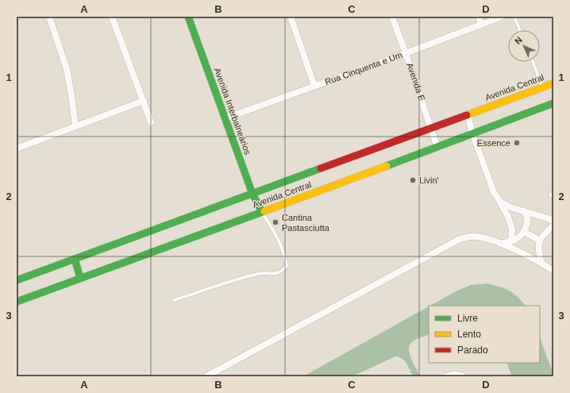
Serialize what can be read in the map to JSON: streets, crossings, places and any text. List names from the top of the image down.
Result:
{
  "streets": {
    "main road": ["Avenida Central", "Avenida Interbalneários"],
    "street": ["Rua Cinquenta e Um", "Avenida E"]
  },
  "crossings": [
    ["Rua Cinquenta e Um", "Avenida E"],
    ["Rua Cinquenta e Um", "Avenida Interbalneários"],
    ["Avenida E", "Avenida Central"],
    ["Avenida Central", "Avenida Interbalneários"]
  ],
  "places": ["Essence", "Livin'", "Cantina Pastasciutta"],
  "legend": ["Livre", "Lento", "Parado"],
  "north": "top left",
  "grid": {
    "columns": [
      "A",
      "B",
      "C",
      "D"
    ],
    "rows": ["1", "2", "3"]
  }
}
